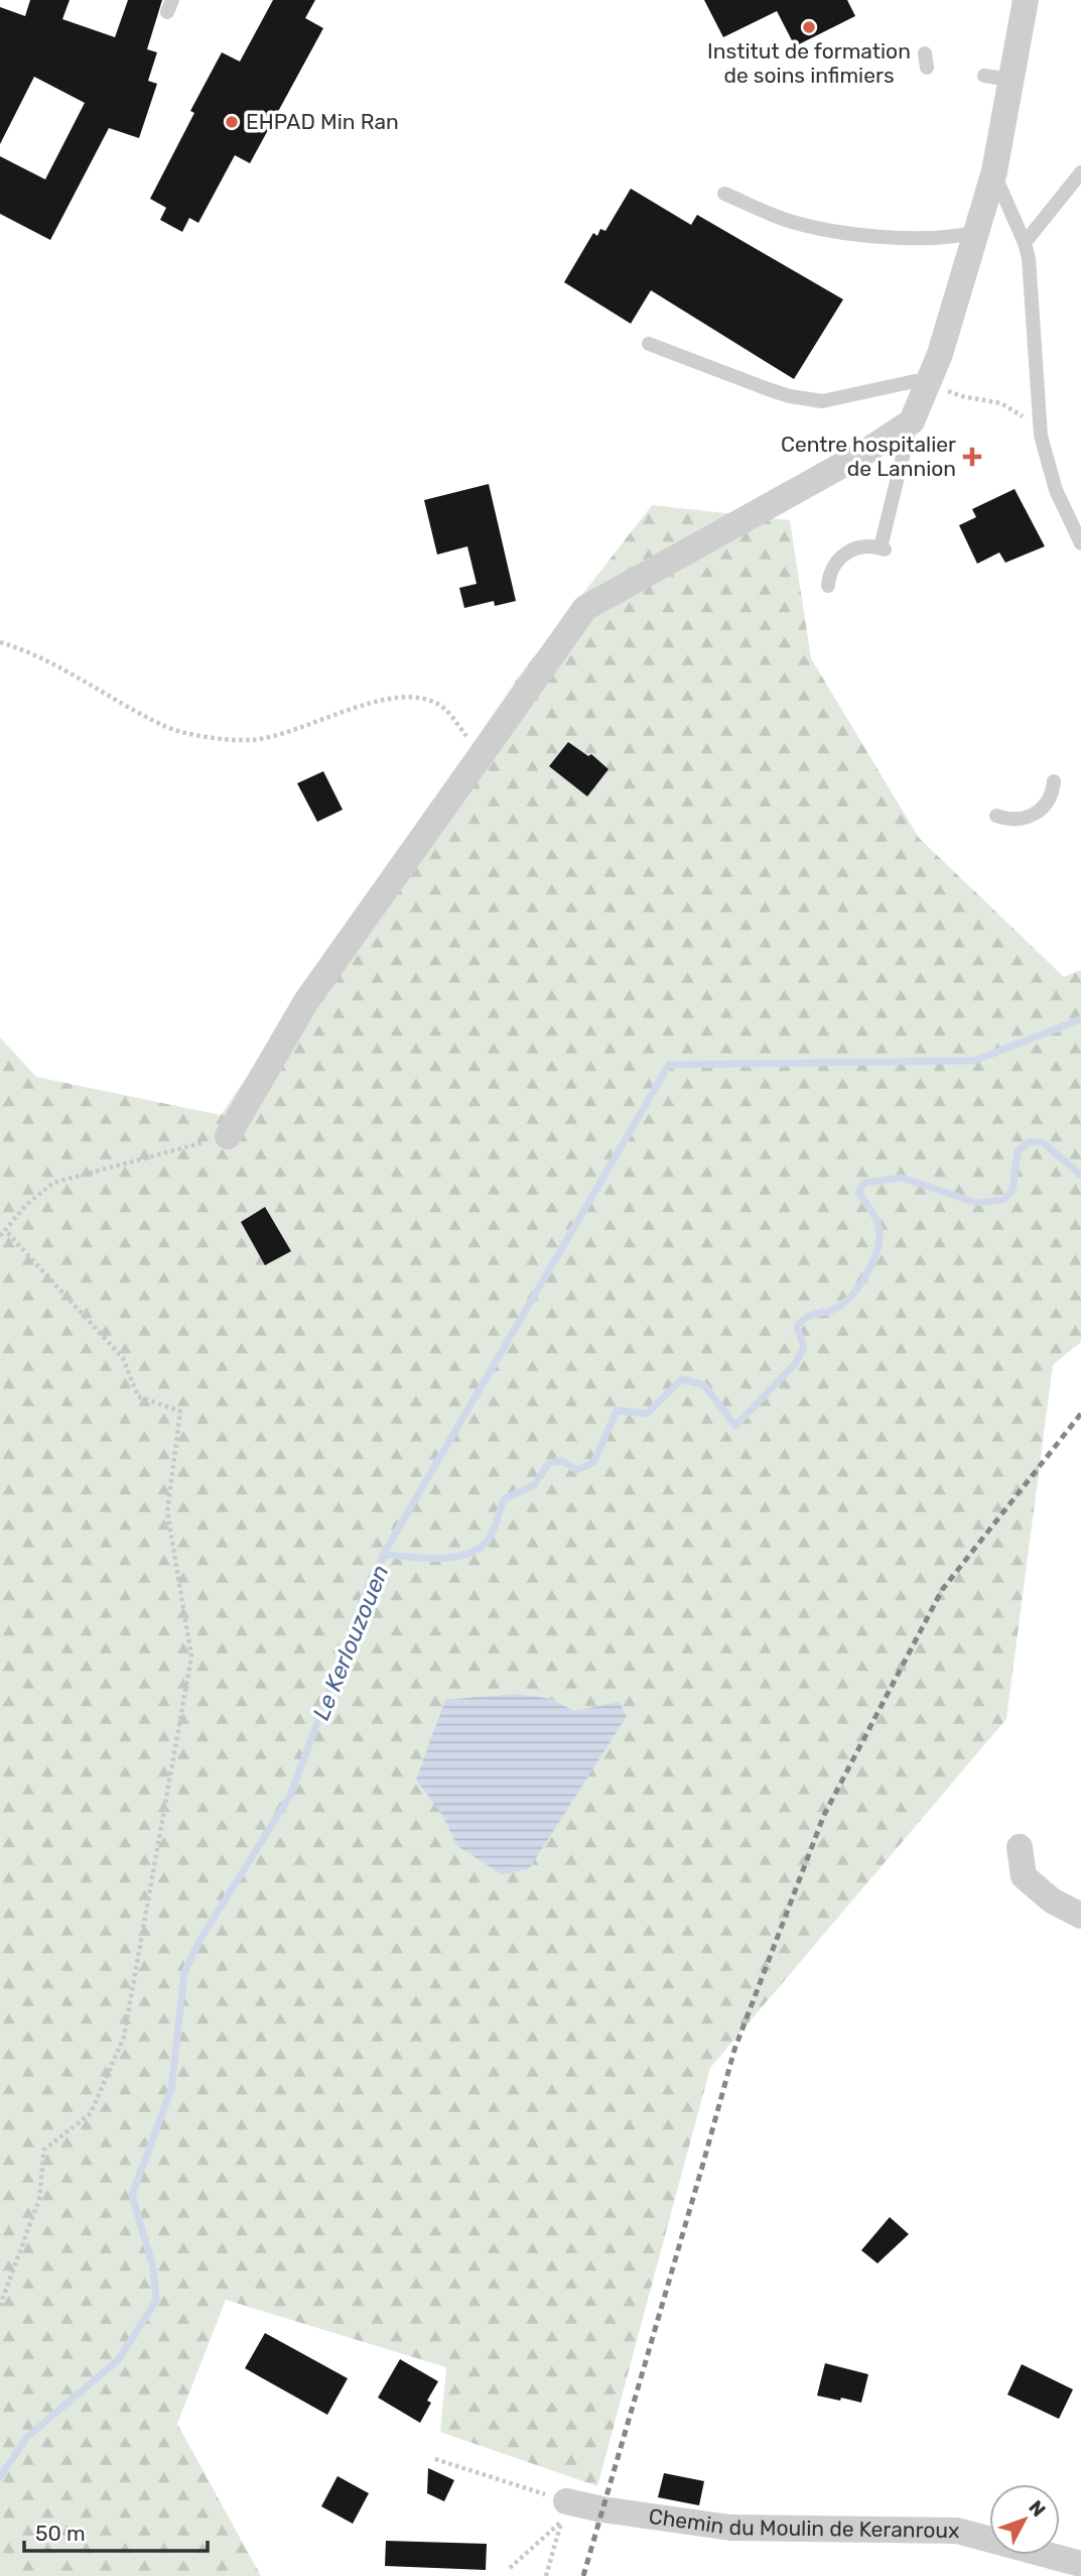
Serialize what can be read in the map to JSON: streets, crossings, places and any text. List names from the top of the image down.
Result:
{
  "streets": {
    "street": ["Chemin du Moulin de Keranroux"]
  },
  "water": ["Le Kerlouzouen"],
  "places": {
    "other": ["Institut de formation de soins infimiers", "EHPAD Min Ran"],
    "health": ["Centre hospitalier de Lannion"]
  },
  "scale_bar": "50 m",
  "north": "top right"
}
